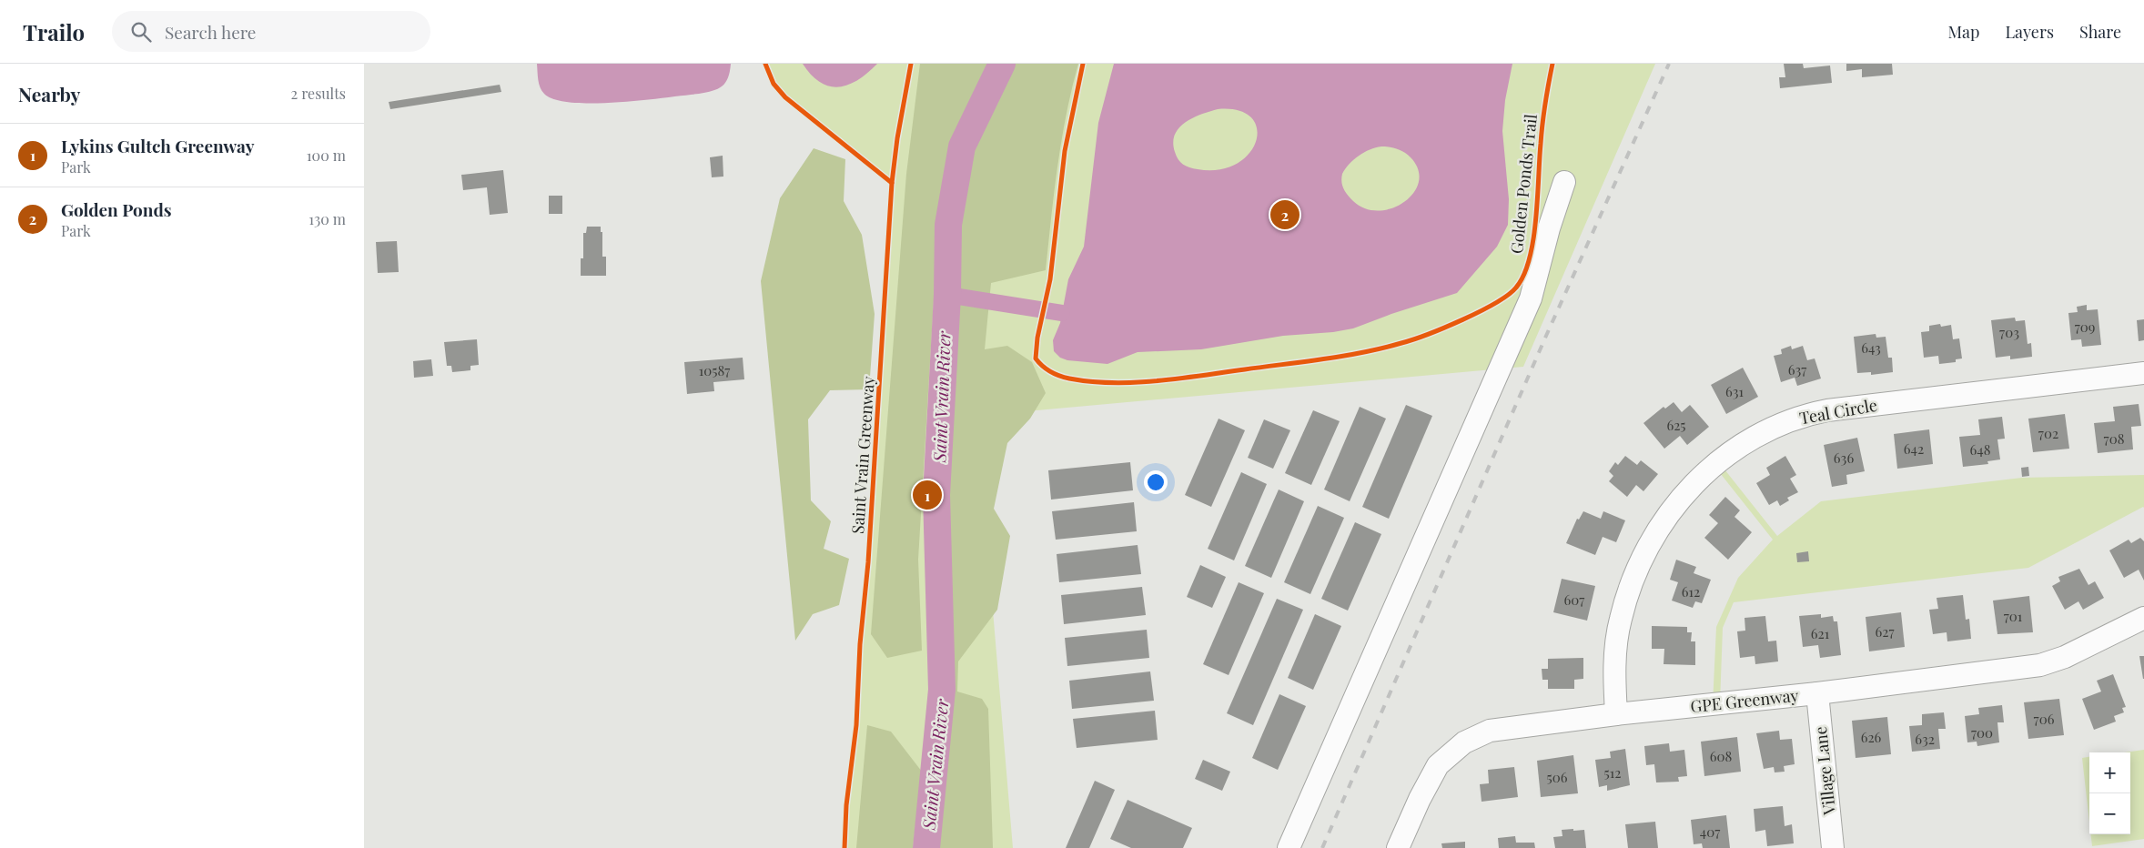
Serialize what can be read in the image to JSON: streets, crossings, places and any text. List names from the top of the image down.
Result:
{
  "streets": {
    "street": ["Teal Circle", "GPE Greenway", "Village Lane"],
    "cycle path": ["Golden Ponds Trail", "Saint Vrain Greenway"]
  },
  "crossings": [
    ["Teal Circle", "GPE Greenway"],
    ["GPE Greenway", "Village Lane"]
  ],
  "water": ["Saint Vrain River"],
  "house_numbers": [
    "709",
    "703",
    "643",
    "637",
    "10587",
    "631",
    "625",
    "702",
    "708",
    "642",
    "648",
    "636",
    "612",
    "607",
    "701",
    "627",
    "621",
    "706",
    "700",
    "626",
    "632",
    "608",
    "512",
    "506",
    "407"
  ],
  "page": {
    "header": "Trailo",
    "search": "Search here",
    "nav": ["Map", "Layers", "Share"],
    "heading": ["Nearby", "2 results"],
    "list": [
      {
        "mark": "1",
        "name": "Lykins Gultch Greenway",
        "note": "Park",
        "value": "100 m"
      },
      {
        "mark": "2",
        "name": "Golden Ponds",
        "note": "Park",
        "value": "130 m"
      }
    ],
    "pins": ["2", "1"],
    "map_buttons": ["+", "−"]
  }
}
